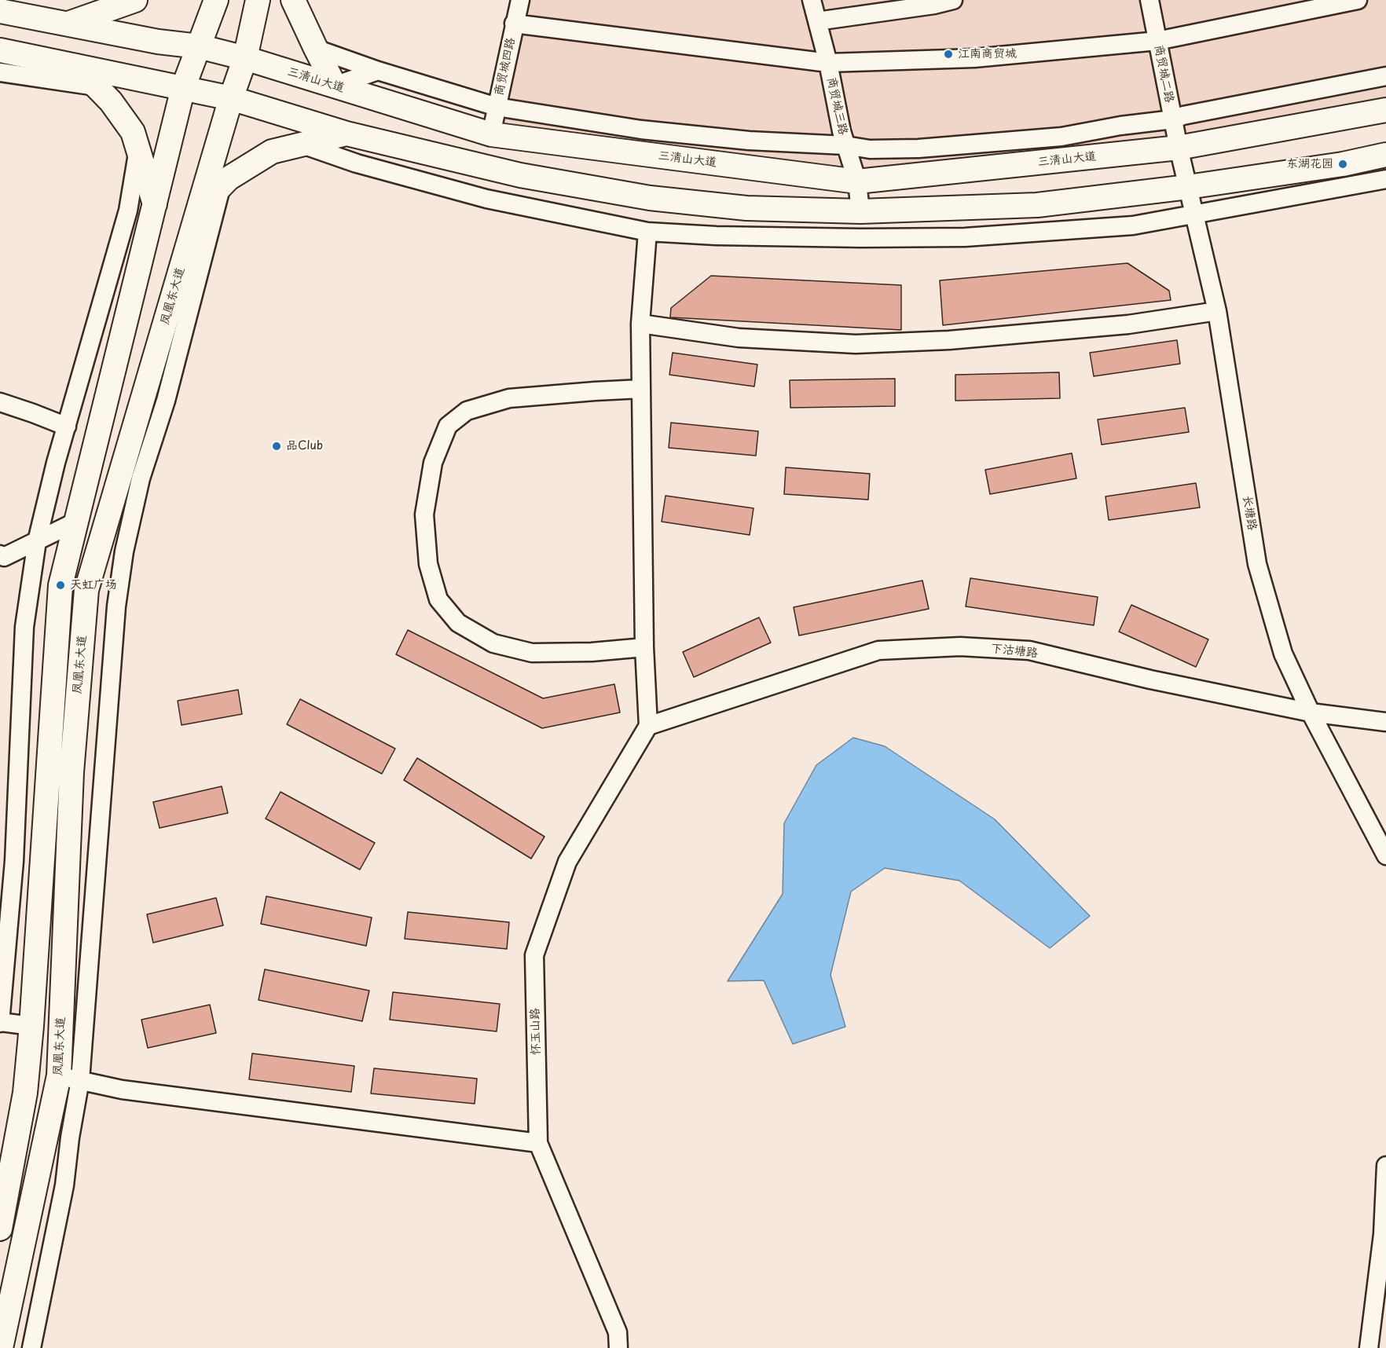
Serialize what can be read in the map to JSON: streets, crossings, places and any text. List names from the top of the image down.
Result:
{
  "streets": {
    "main road": ["三清山大道", "凤凰东大道"],
    "street": [
      "商贸城四路",
      "商贸城二路",
      "商贸城三路",
      "长塘路",
      "下沽塘路",
      "怀玉山路"
    ]
  },
  "crossings": [
    ["商贸城四路", "三清山大道"],
    ["商贸城二路", "三清山大道"],
    ["商贸城二路", "长塘路"],
    ["三清山大道", "商贸城三路"],
    ["三清山大道", "凤凰东大道"],
    ["三清山大道", "长塘路"],
    ["长塘路", "下沽塘路"],
    ["下沽塘路", "怀玉山路"]
  ],
  "places": [
    "江南商贸城",
    "东湖花园",
    "品Club",
    "天虹广场"
  ]
}
